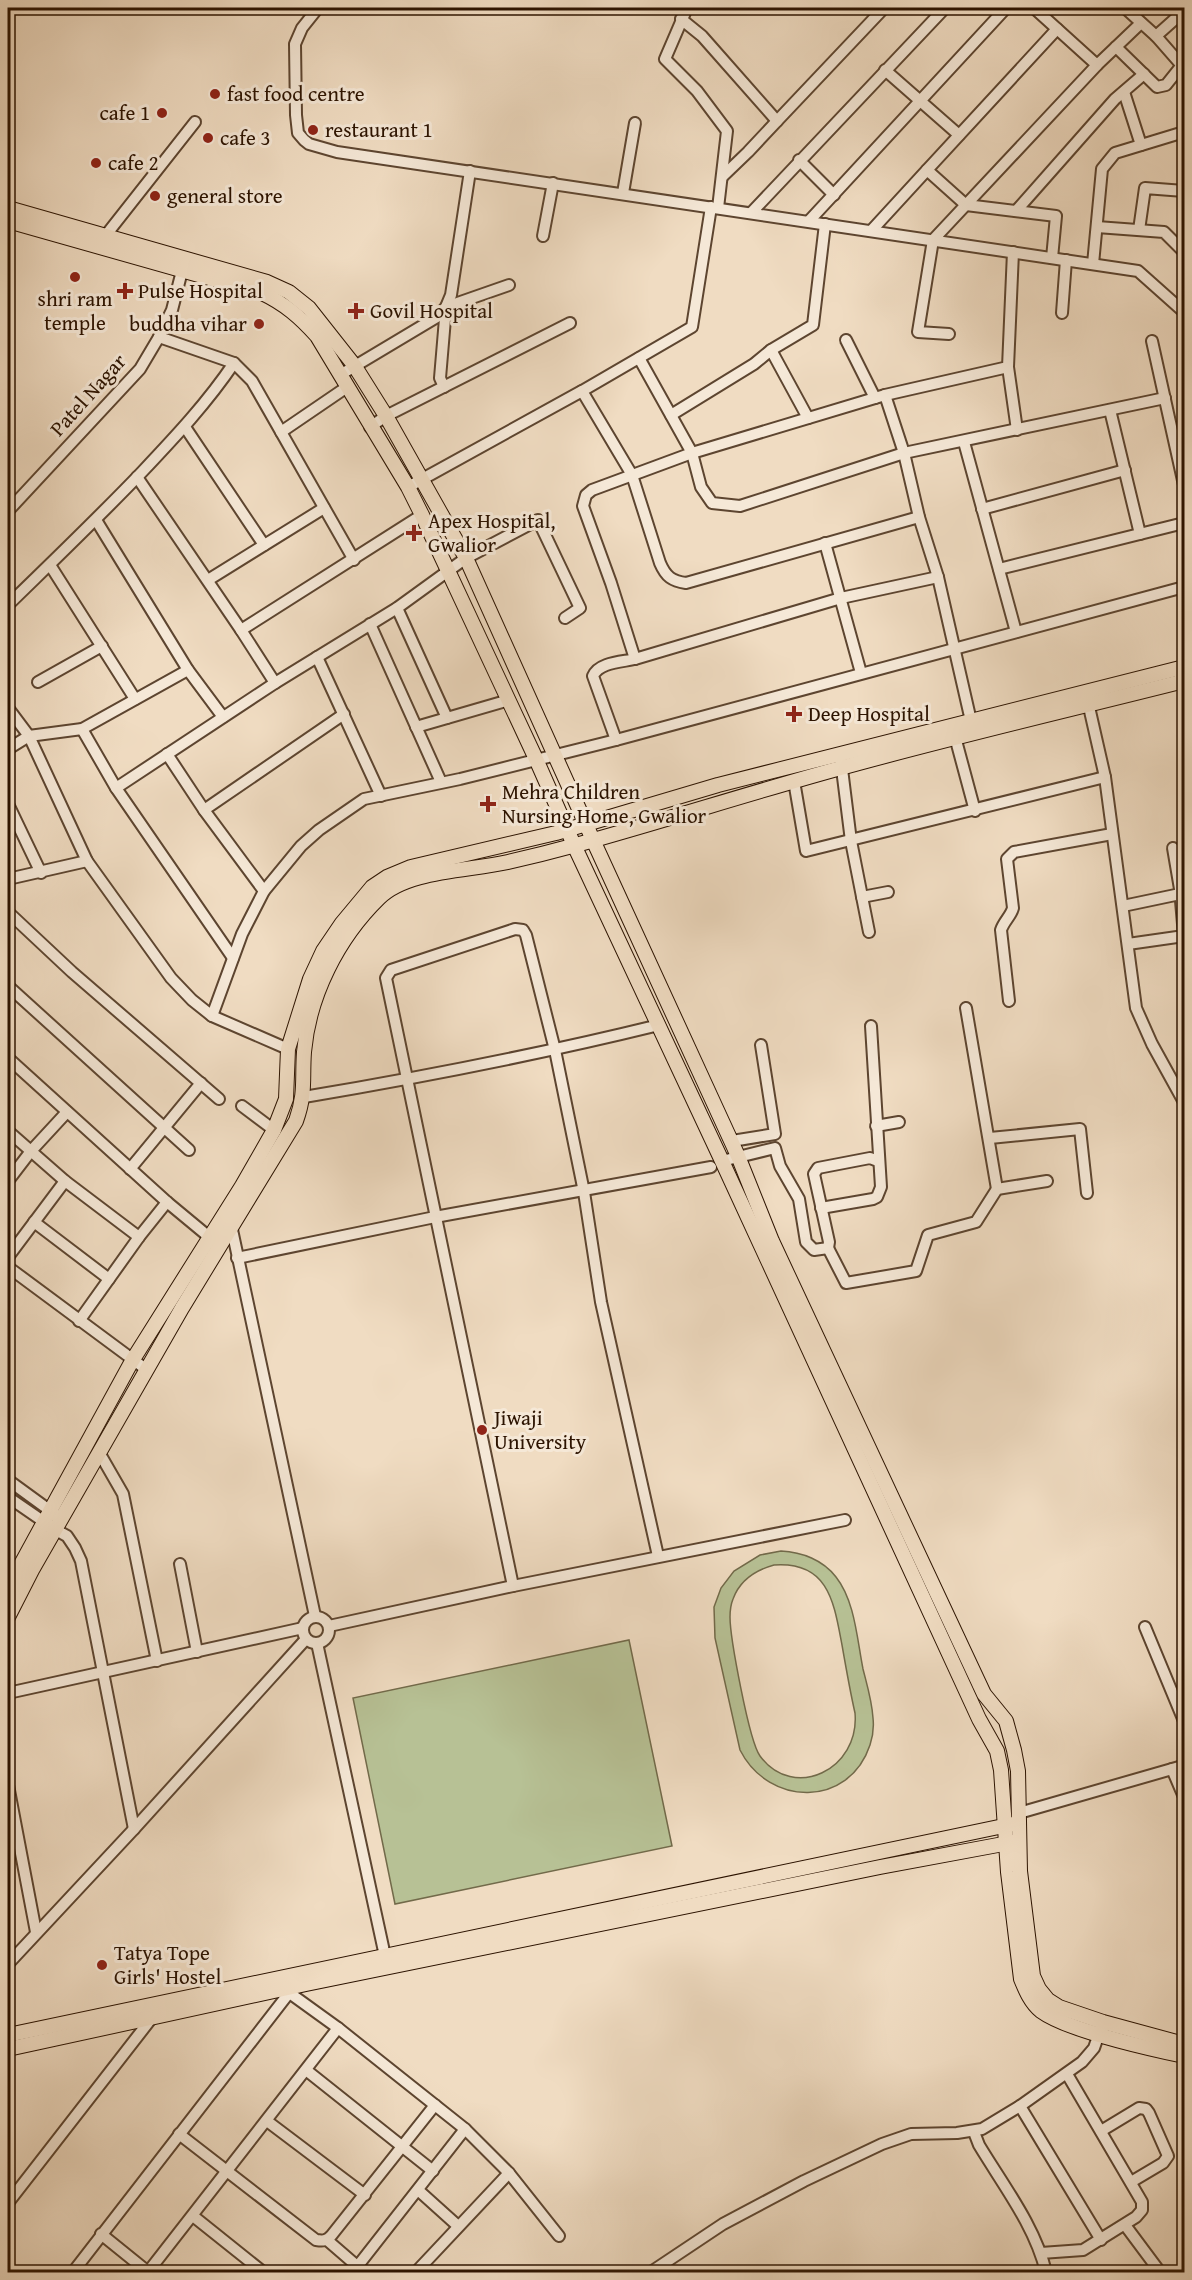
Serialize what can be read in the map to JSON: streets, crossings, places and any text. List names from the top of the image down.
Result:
{
  "streets": {
    "street": ["Patel Nagar"]
  },
  "places": {
    "other": [
      "fast food centre",
      "cafe 1",
      "restaurant 1",
      "cafe 3",
      "cafe 2",
      "general store",
      "shri ram temple",
      "buddha vihar",
      "Jiwaji University",
      "Tatya Tope Girls' Hostel"
    ],
    "health": [
      "Pulse Hospital",
      "Govil Hospital",
      "Apex Hospital, Gwalior",
      "Deep Hospital",
      "Mehra Children Nursing Home, Gwalior"
    ]
  }
}
